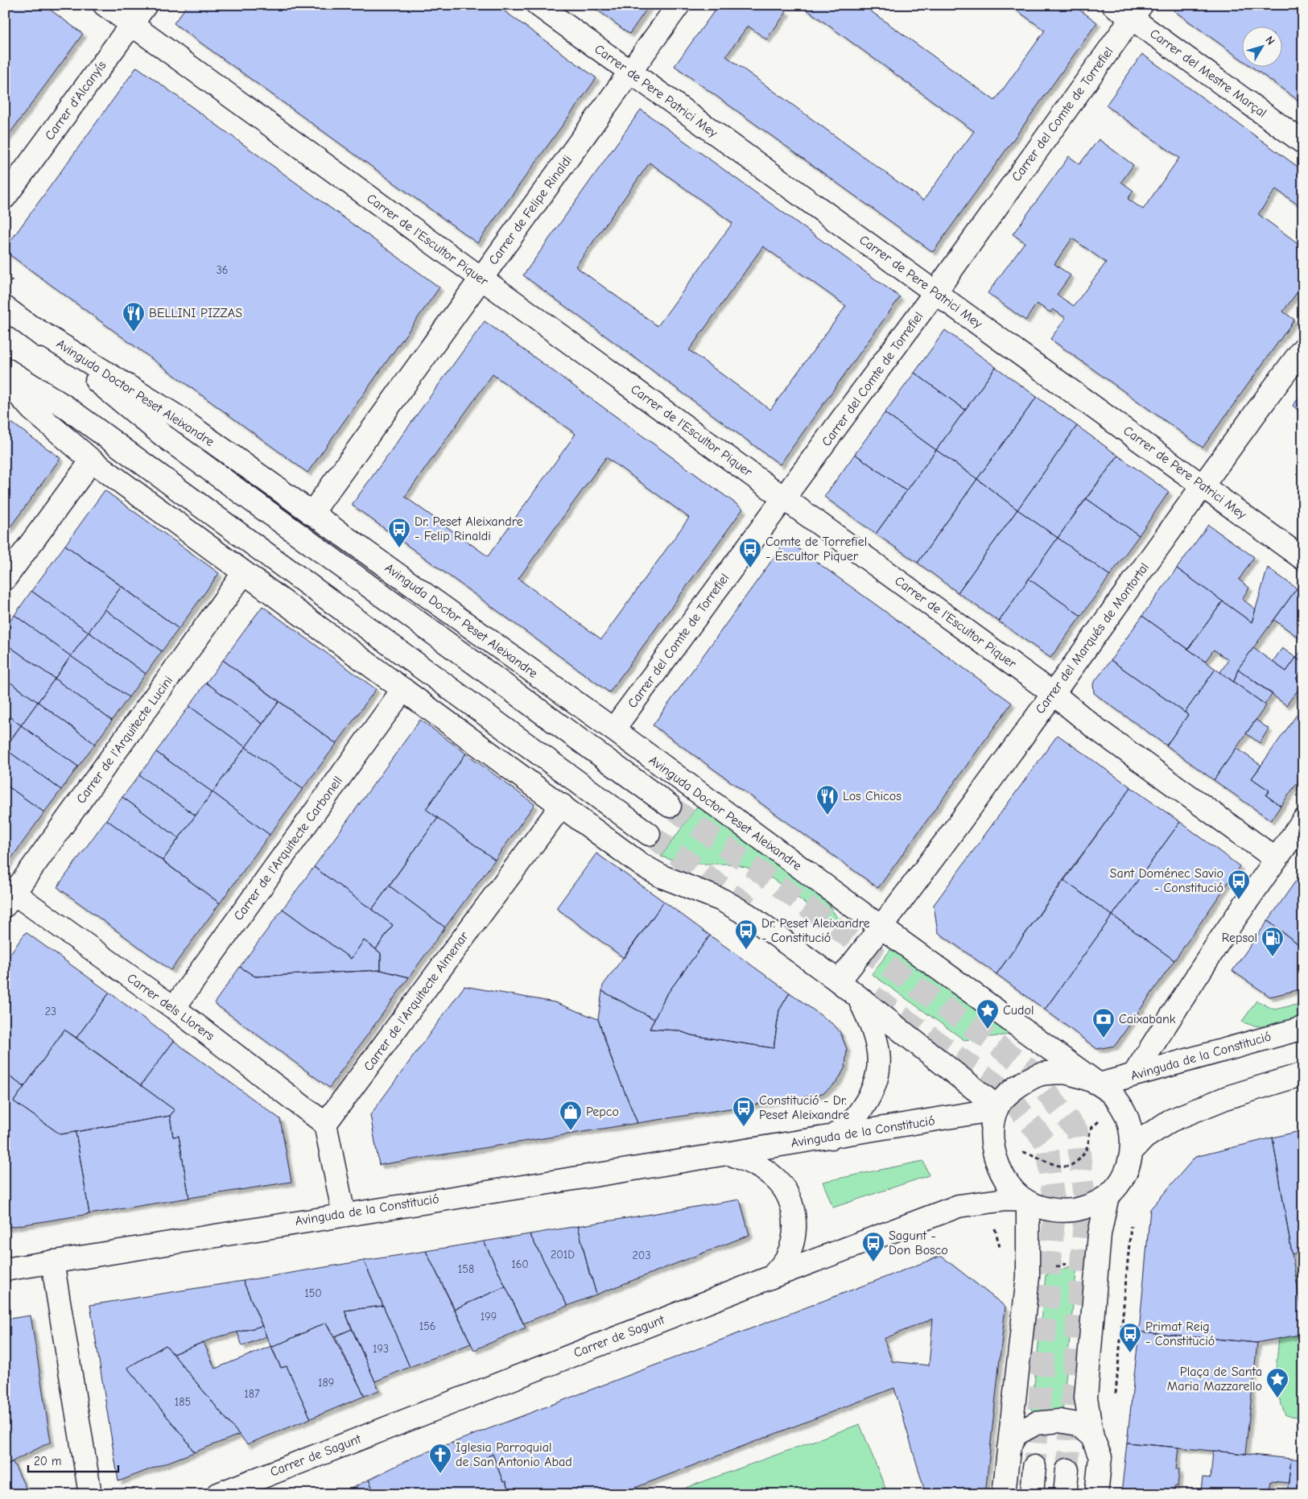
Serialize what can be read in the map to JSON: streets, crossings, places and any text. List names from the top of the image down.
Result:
{
  "streets": {
    "street": [
      "Carrer del Mestre Marçal",
      "Carrer de Pere Patrici Mey",
      "Carrer d'Alcanyís",
      "Carrer del Comte de Torrefiel",
      "Carrer de Felipe Rinaldi",
      "Carrer de l'Escultor Piquer",
      "Avinguda Doctor Peset Aleixandre",
      "Carrer del Marqués de Montortal",
      "Carrer de l'Arquitecte Lucini",
      "Carrer de l'Arquitecte Carbonell",
      "Carrer de l'Arquitecte Almenar",
      "Carrer dels Llorers",
      "Avinguda de la Constitució",
      "Carrer de Sagunt"
    ]
  },
  "crossings": [
    ["Carrer del Mestre Marçal", "Carrer del Comte de Torrefiel"],
    ["Carrer de Pere Patrici Mey", "Carrer del Comte de Torrefiel"],
    ["Carrer de Pere Patrici Mey", "Carrer de Felipe Rinaldi"],
    ["Carrer de Pere Patrici Mey", "Carrer del Marqués de Montortal"],
    ["Carrer d'Alcanyís", "Carrer de l'Escultor Piquer"],
    ["Carrer del Comte de Torrefiel", "Carrer de l'Escultor Piquer"],
    ["Carrer del Comte de Torrefiel", "Avinguda Doctor Peset Aleixandre"],
    ["Carrer de Felipe Rinaldi", "Carrer de l'Escultor Piquer"],
    ["Carrer de Felipe Rinaldi", "Avinguda Doctor Peset Aleixandre"],
    ["Carrer de l'Escultor Piquer", "Carrer del Marqués de Montortal"],
    ["Avinguda Doctor Peset Aleixandre", "Carrer del Marqués de Montortal"],
    ["Avinguda Doctor Peset Aleixandre", "Avinguda de la Constitució"],
    ["Avinguda Doctor Peset Aleixandre", "Carrer de Sagunt"],
    ["Carrer de l'Arquitecte Lucini", "Carrer dels Llorers"],
    ["Carrer de l'Arquitecte Carbonell", "Carrer dels Llorers"],
    ["Carrer de l'Arquitecte Almenar", "Carrer dels Llorers"],
    ["Avinguda de la Constitució", "Carrer de Sagunt"]
  ],
  "places": {
    "restaurant": ["BELLINI PIZZAS", "Los Chicos"],
    "bus stop": [
      "Dr. Peset Aleixandre - Felip Rinaldi",
      "Comte de Torrefiel - Escultor Piquer",
      "Sant Doménec Savio - Constitució",
      "Dr. Peset Aleixandre - Constitució",
      "Constitució - Dr. Peset Aleixandre",
      "Sagunt - Don Bosco",
      "Primat Reig - Constitució"
    ],
    "fuel station": ["Repsol"],
    "place": ["Cudol", "Plaça de Santa Maria Mazzarello"],
    "bank": ["Caixabank"],
    "shop": ["Pepco"],
    "church": ["Iglesia Parroquial de San Antonio Abad"]
  },
  "house_numbers": [
    "36",
    "23",
    "201D",
    "203",
    "160",
    "158",
    "150",
    "199",
    "156",
    "193",
    "189",
    "187",
    "185"
  ],
  "scale_bar": "20 m",
  "north": "top right"
}
